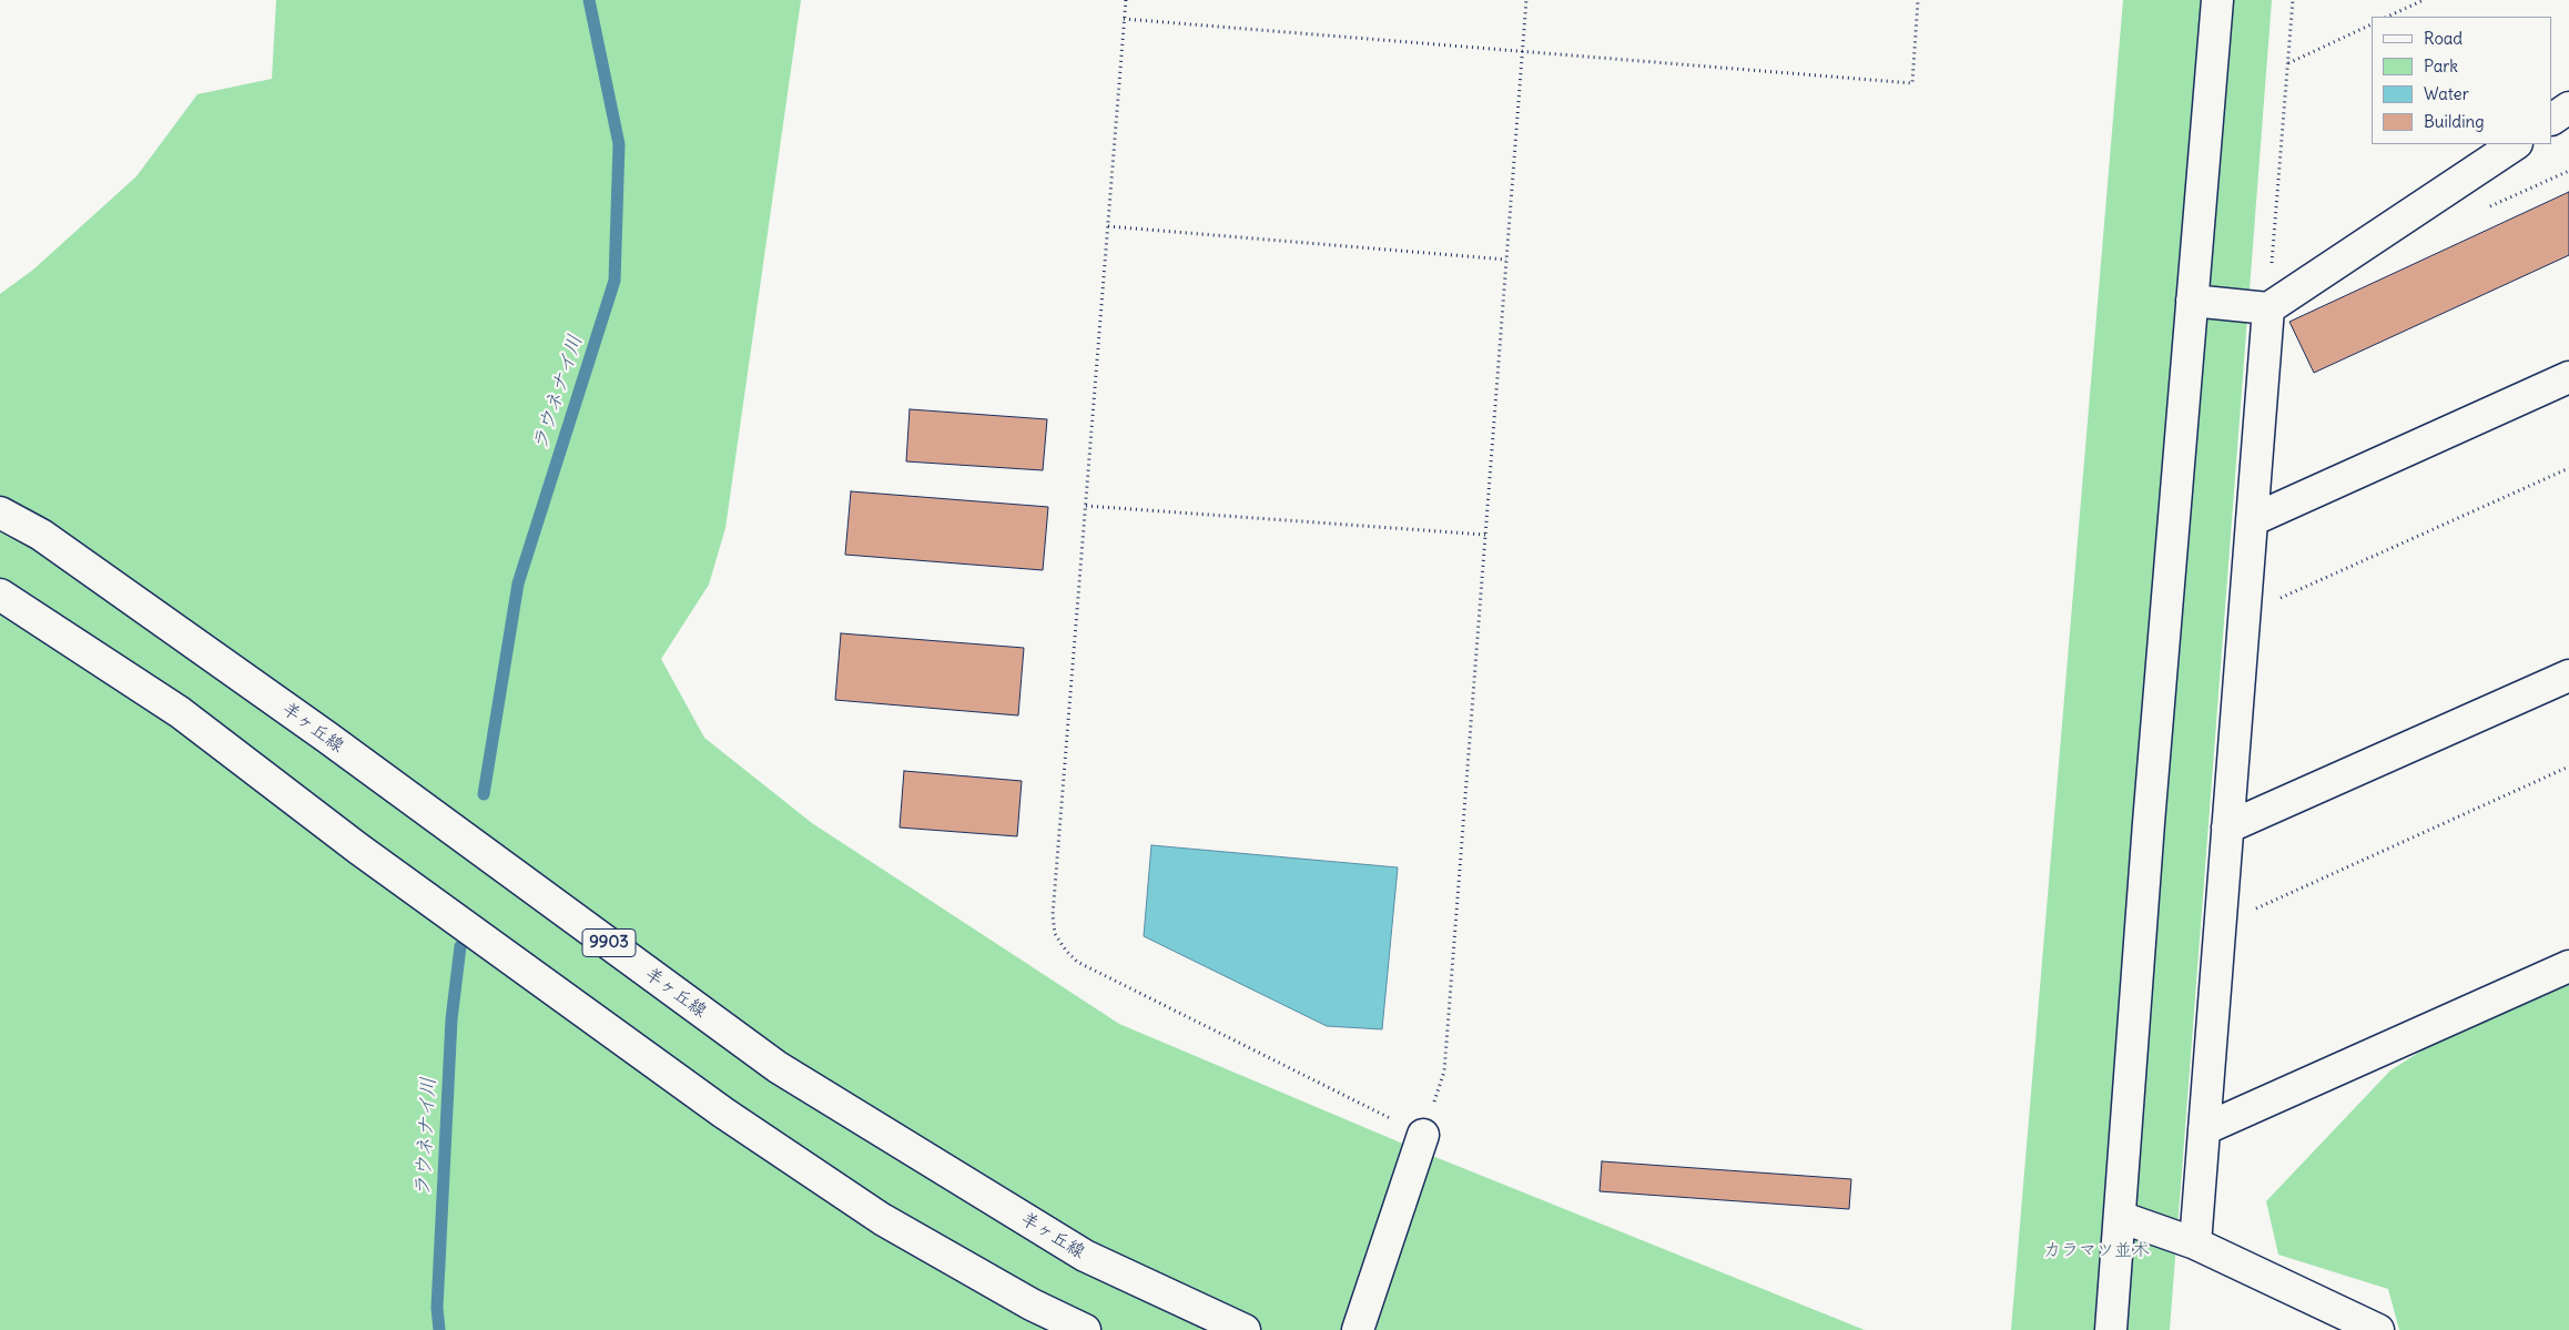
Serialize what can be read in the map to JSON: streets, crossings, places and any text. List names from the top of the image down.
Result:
{
  "streets": {
    "main road": ["羊ヶ丘線", "9903"]
  },
  "water": ["ラウネナイ川"],
  "parks": ["カラマツ並木"],
  "legend": [
    "Road",
    "Park",
    "Water",
    "Building"
  ]
}
